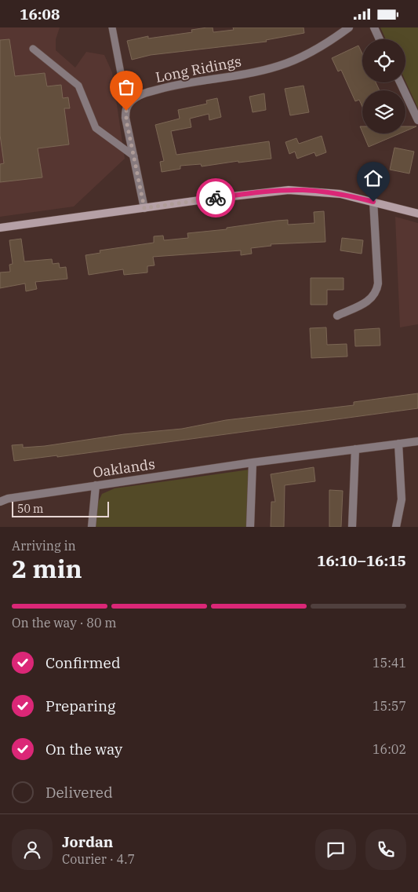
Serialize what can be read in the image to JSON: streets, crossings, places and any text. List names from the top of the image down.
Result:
{
  "streets": {
    "street": ["Long Ridings", "Oaklands"]
  },
  "scale_bar": "50 m",
  "page": {
    "status": "16:08",
    "scale": "50 m",
    "heading": ["2 min", "Arriving in", "16:10–16:15"],
    "panel": ["Jordan", "Courier · 4.7"],
    "bar": "On the way · 80 m",
    "list": [
      ["Confirmed", "15:41"],
      ["Preparing", "15:57"],
      ["On the way", "16:02"],
      "Delivered"
    ]
  }
}
